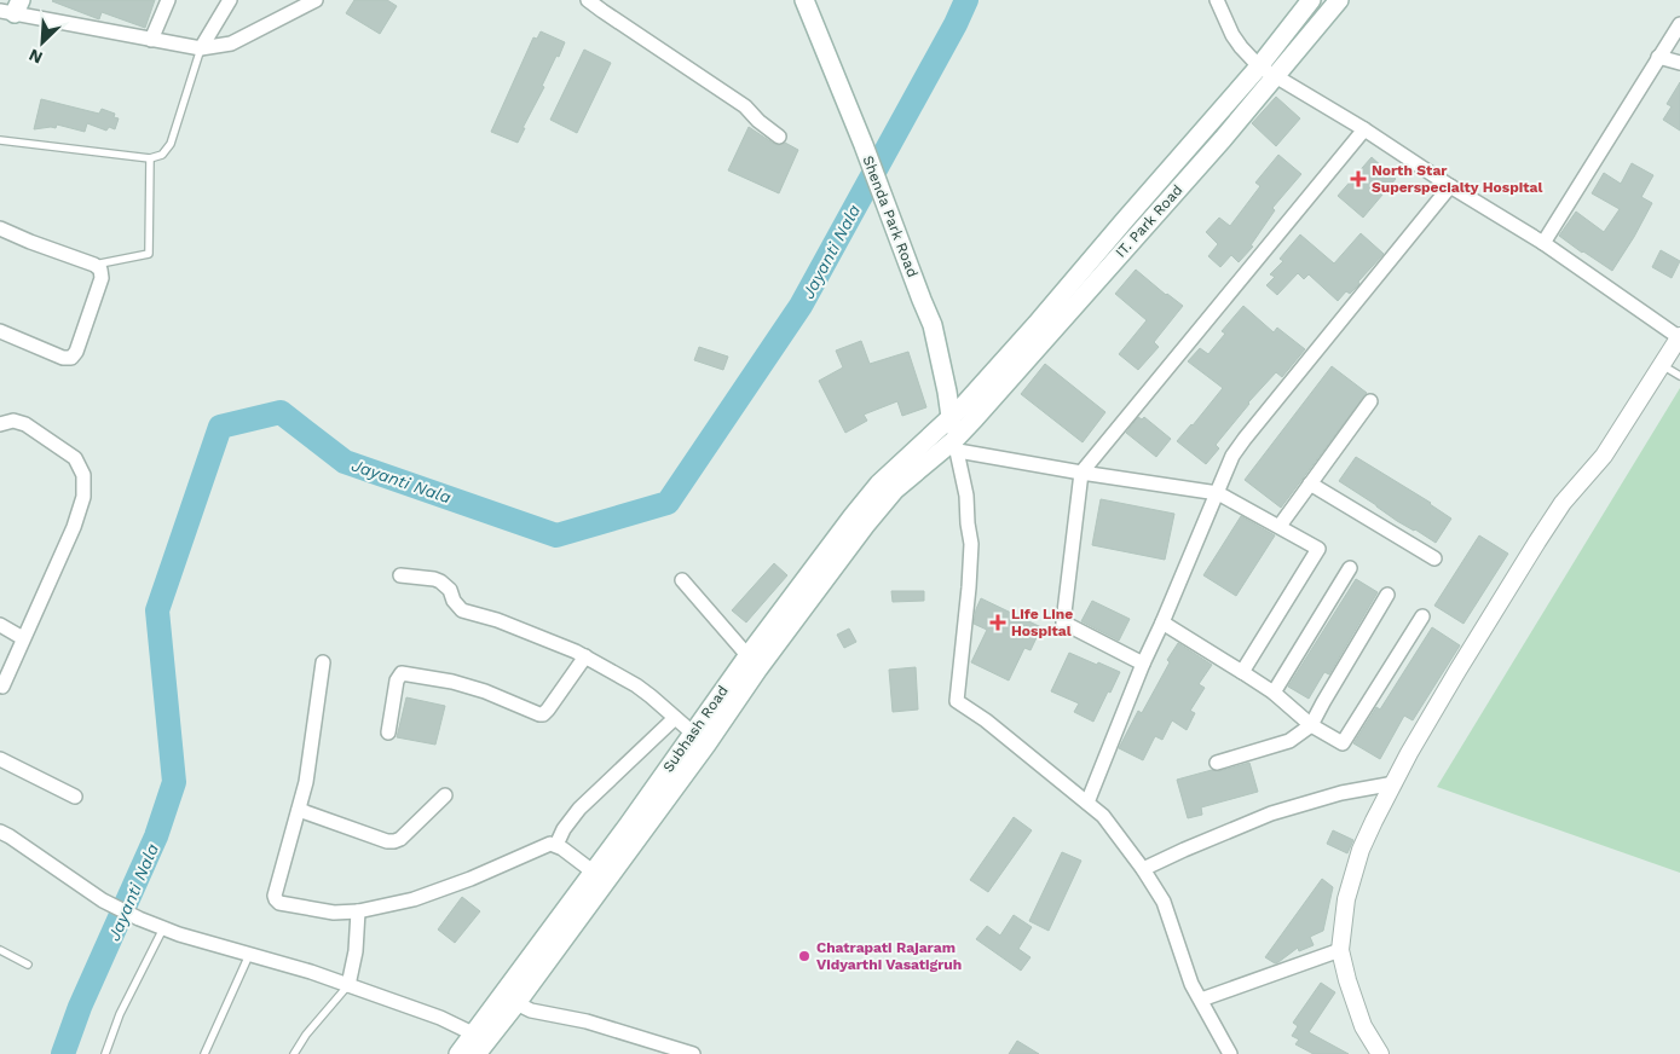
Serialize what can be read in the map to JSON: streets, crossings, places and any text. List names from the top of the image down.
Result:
{
  "streets": {
    "main road": ["Shenda Park Road", "IT. Park Road", "Subhash Road"]
  },
  "crossings": [
    ["Shenda Park Road", "IT. Park Road"],
    ["Shenda Park Road", "Subhash Road"],
    ["IT. Park Road", "Subhash Road"]
  ],
  "water": ["Jayanti Nala"],
  "places": {
    "health": ["North Star Superspecialty Hospital", "Life Line Hospital"],
    "other": ["Chatrapati Rajaram Vidyarthi Vasatigruh"]
  },
  "north": "bottom left"
}
